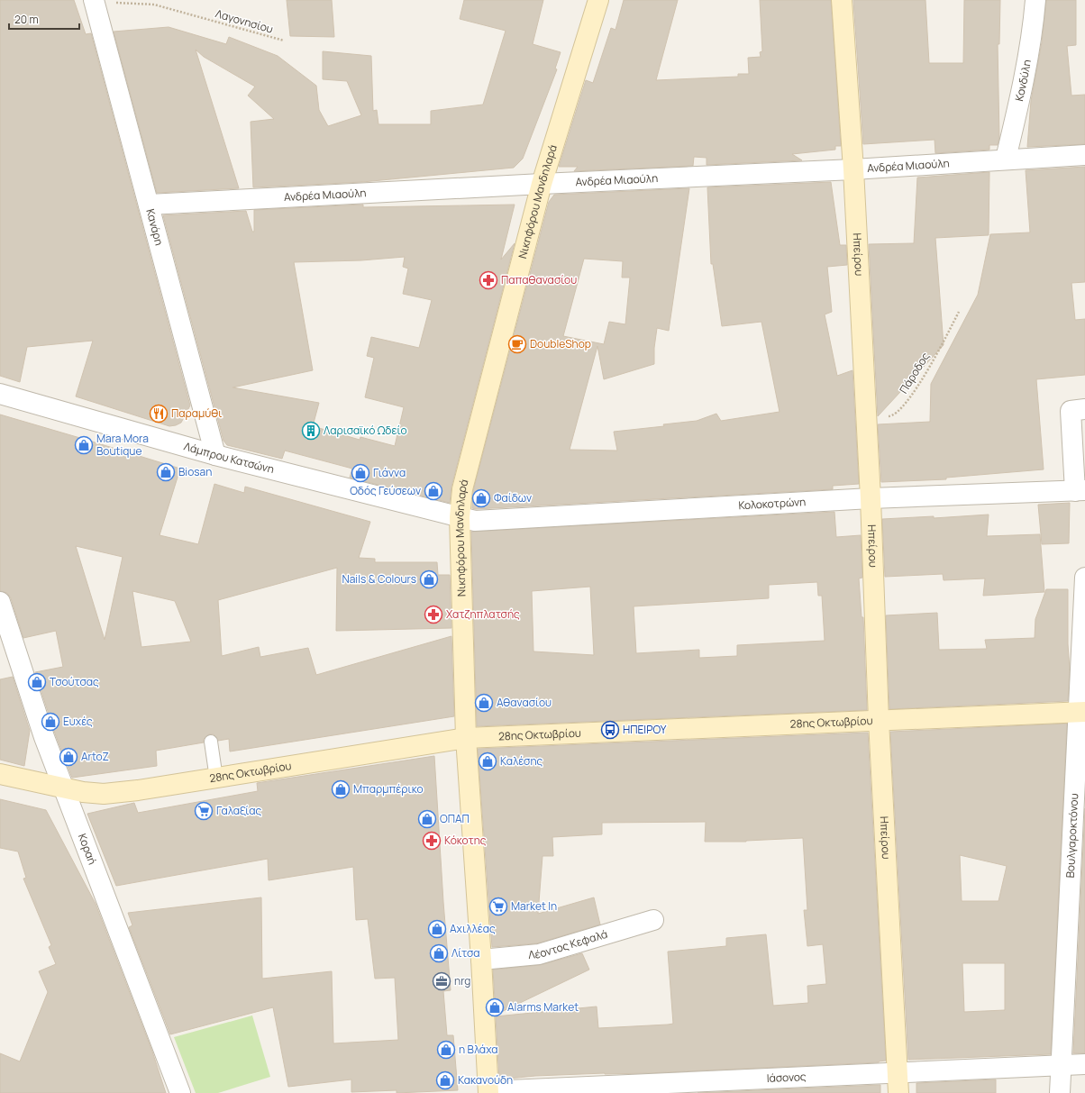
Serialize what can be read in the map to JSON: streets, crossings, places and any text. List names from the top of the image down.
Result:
{
  "streets": {
    "street": [
      "Κονδύλη",
      "Ανδρέα Μιαούλη",
      "Νικηφόρου Μανδηλαρά",
      "Κανάρη",
      "Ηπείρου",
      "Λάμπρου Κατσώνη",
      "Κολοκοτρώνη",
      "28ης Οκτωβρίου",
      "Βουλγαροκτόνου",
      "Κοραή",
      "Λέοντος Κεφαλά",
      "Ιάσονος"
    ],
    "path": ["Λαγονησίου", "Πάροδος"]
  },
  "crossings": [
    ["Λαγονησίου", "Κανάρη"],
    ["Κονδύλη", "Ανδρέα Μιαούλη"],
    ["Ανδρέα Μιαούλη", "Νικηφόρου Μανδηλαρά"],
    ["Ανδρέα Μιαούλη", "Κανάρη"],
    ["Ανδρέα Μιαούλη", "Ηπείρου"],
    ["Νικηφόρου Μανδηλαρά", "Λάμπρου Κατσώνη"],
    ["Νικηφόρου Μανδηλαρά", "Κολοκοτρώνη"],
    ["Νικηφόρου Μανδηλαρά", "28ης Οκτωβρίου"],
    ["Νικηφόρου Μανδηλαρά", "Λέοντος Κεφαλά"],
    ["Νικηφόρου Μανδηλαρά", "Ιάσονος"],
    ["Κανάρη", "Λάμπρου Κατσώνη"],
    ["Ηπείρου", "Πάροδος"],
    ["Ηπείρου", "Κολοκοτρώνη"],
    ["Ηπείρου", "28ης Οκτωβρίου"],
    ["Ηπείρου", "Ιάσονος"],
    ["Λάμπρου Κατσώνη", "Κολοκοτρώνη"],
    ["28ης Οκτωβρίου", "Βουλγαροκτόνου"],
    ["28ης Οκτωβρίου", "Κοραή"],
    ["Βουλγαροκτόνου", "Ιάσονος"]
  ],
  "places": {
    "pharmacy": ["Παπαθανασίου", "Χατζηπλατσής", "Κόκοτης"],
    "cafe": ["DoubleShop"],
    "restaurant": ["Παραμύθι"],
    "building": ["Λαρισαϊκό Ωδείο"],
    "shop": [
      "Mara Mora Boutique",
      "Biosan",
      "Γιάννα",
      "Οδός Γεύσεων",
      "Φαίδων",
      "Nails & Colours",
      "Τσούτσας",
      "Αθανασίου",
      "Ευχές",
      "ArtoZ",
      "Καλέσης",
      "Μπαρμπέρικο",
      "ΟΠΑΠ",
      "Αχιλλέας",
      "Λίτσα",
      "Alarms Market",
      "η Βλάχα",
      "Κακανούδη"
    ],
    "bus stop": ["ΗΠΕΙΡΟΥ"],
    "supermarket": ["Γαλαξίας", "Market In"],
    "office": ["nrg"]
  },
  "scale_bar": "20 m"
}
